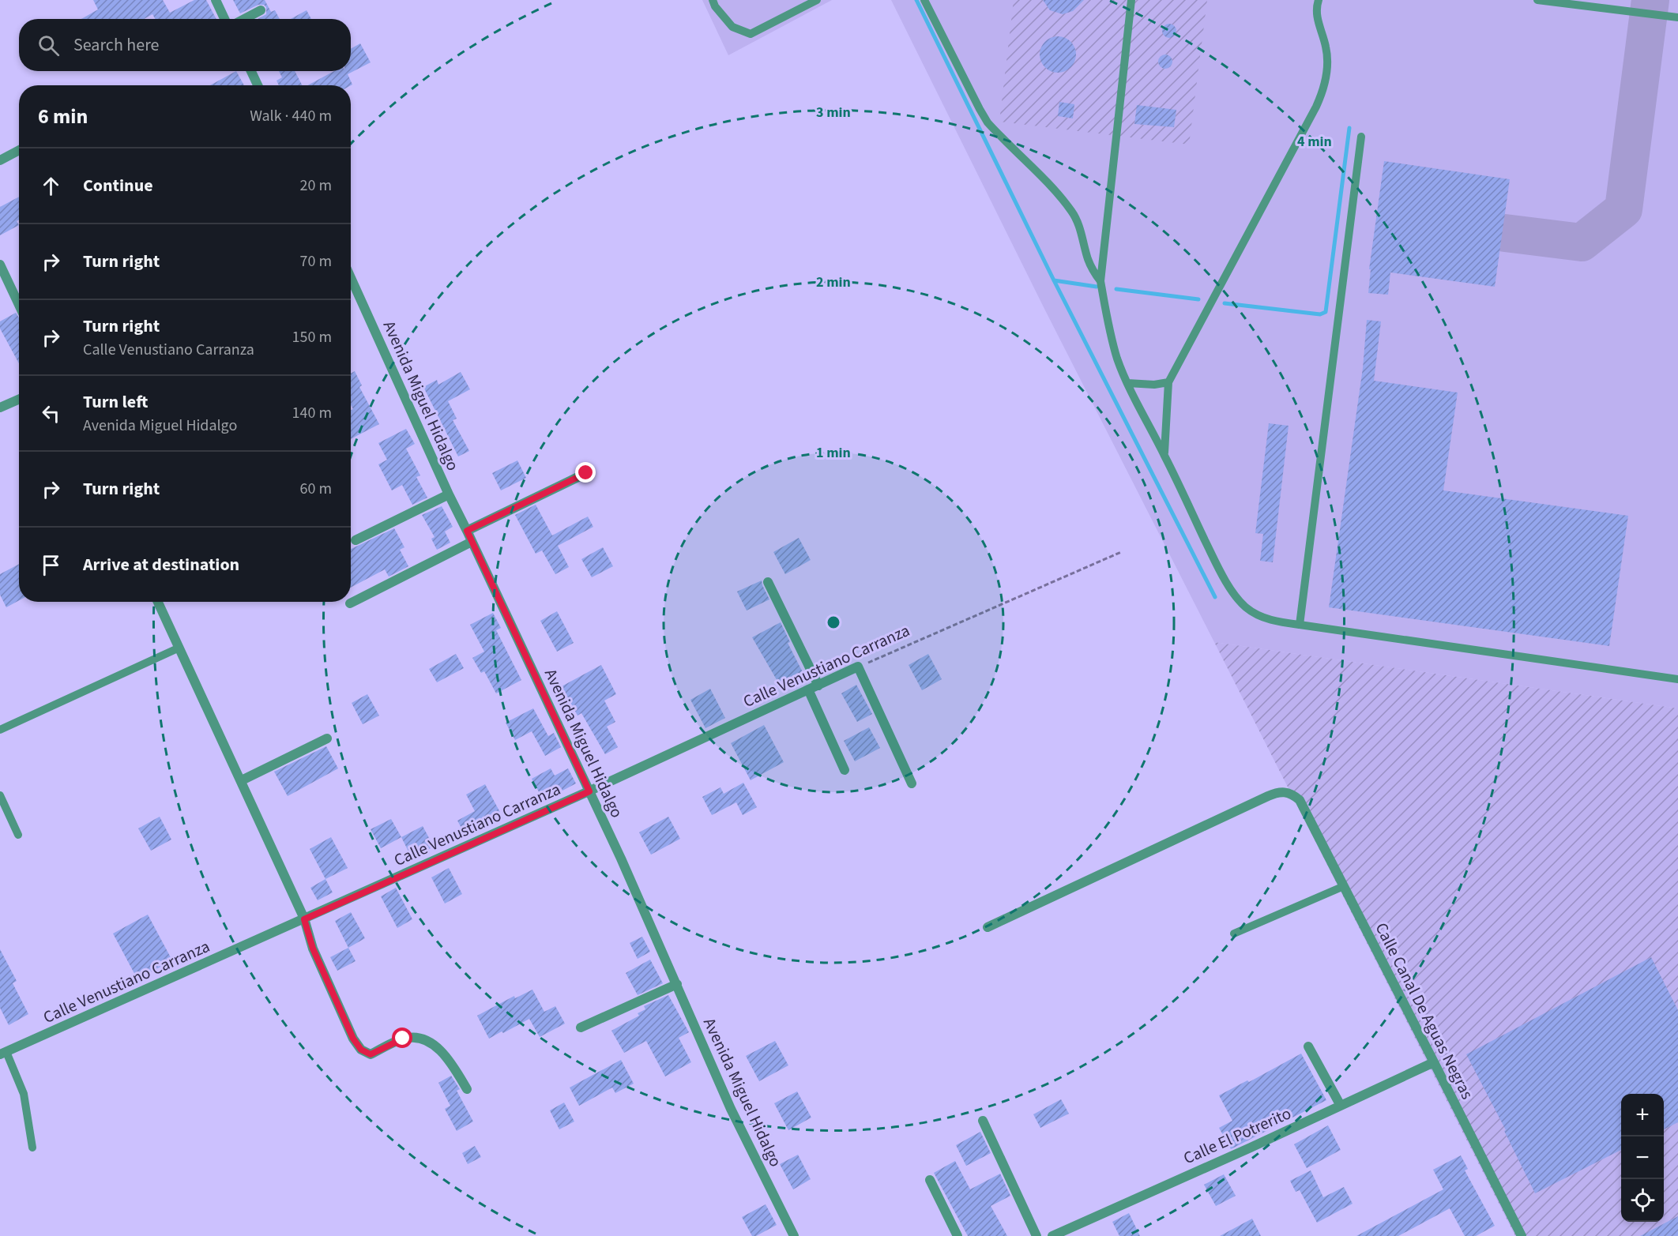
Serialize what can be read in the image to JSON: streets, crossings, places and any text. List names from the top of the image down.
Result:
{
  "streets": {
    "street": [
      "Avenida Miguel Hidalgo",
      "Calle Venustiano Carranza",
      "Calle Canal De Aguas Negras",
      "Calle El Potrerito"
    ]
  },
  "crossings": [
    ["Avenida Miguel Hidalgo", "Calle Venustiano Carranza"],
    ["Calle Canal De Aguas Negras", "Calle El Potrerito"]
  ],
  "page": {
    "search": "Search here",
    "heading": ["6 min", "Walk · 440 m"],
    "list": [
      ["Continue", "20 m"],
      ["Turn right", "70 m"],
      ["Turn right", "Calle Venustiano Carranza", "150 m"],
      ["Turn left", "Avenida Miguel Hidalgo", "140 m"],
      ["Turn right", "60 m"],
      "Arrive at destination"
    ],
    "map_buttons": ["+", "−"]
  },
  "rings": [
    "3 min",
    "4 min",
    "2 min",
    "1 min"
  ]
}
